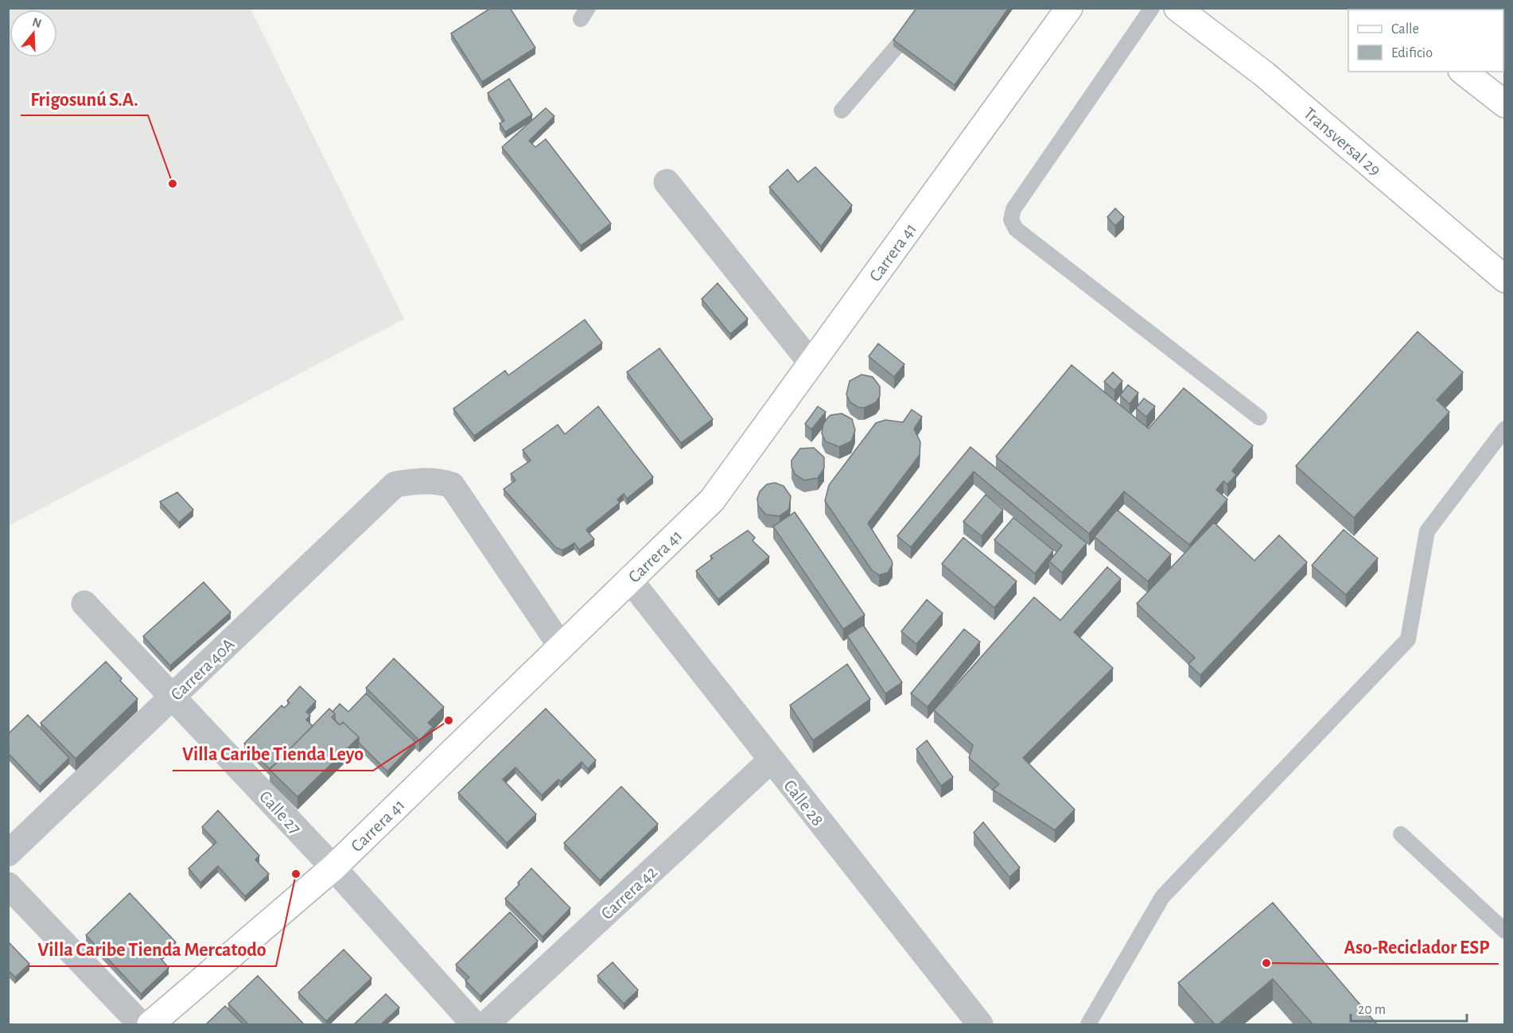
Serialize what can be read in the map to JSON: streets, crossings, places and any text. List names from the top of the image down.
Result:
{
  "streets": {
    "main road": ["Transversal 29", "Carrera 41"],
    "street": [
      "Carrera 40A",
      "Calle 28",
      "Calle 27",
      "Carrera 42"
    ]
  },
  "crossings": [
    ["Carrera 41", "Carrera 40A"],
    ["Carrera 41", "Calle 28"],
    ["Carrera 41", "Calle 27"],
    ["Carrera 40A", "Calle 27"],
    ["Calle 28", "Carrera 42"]
  ],
  "places": [
    "Frigosunú S.A.",
    "Villa Caribe Tienda Leyo",
    "Villa Caribe Tienda Mercatodo",
    "Aso-Reciclador ESP"
  ],
  "legend": ["Calle", "Edificio"],
  "scale_bar": "20 m",
  "north": "top"
}
